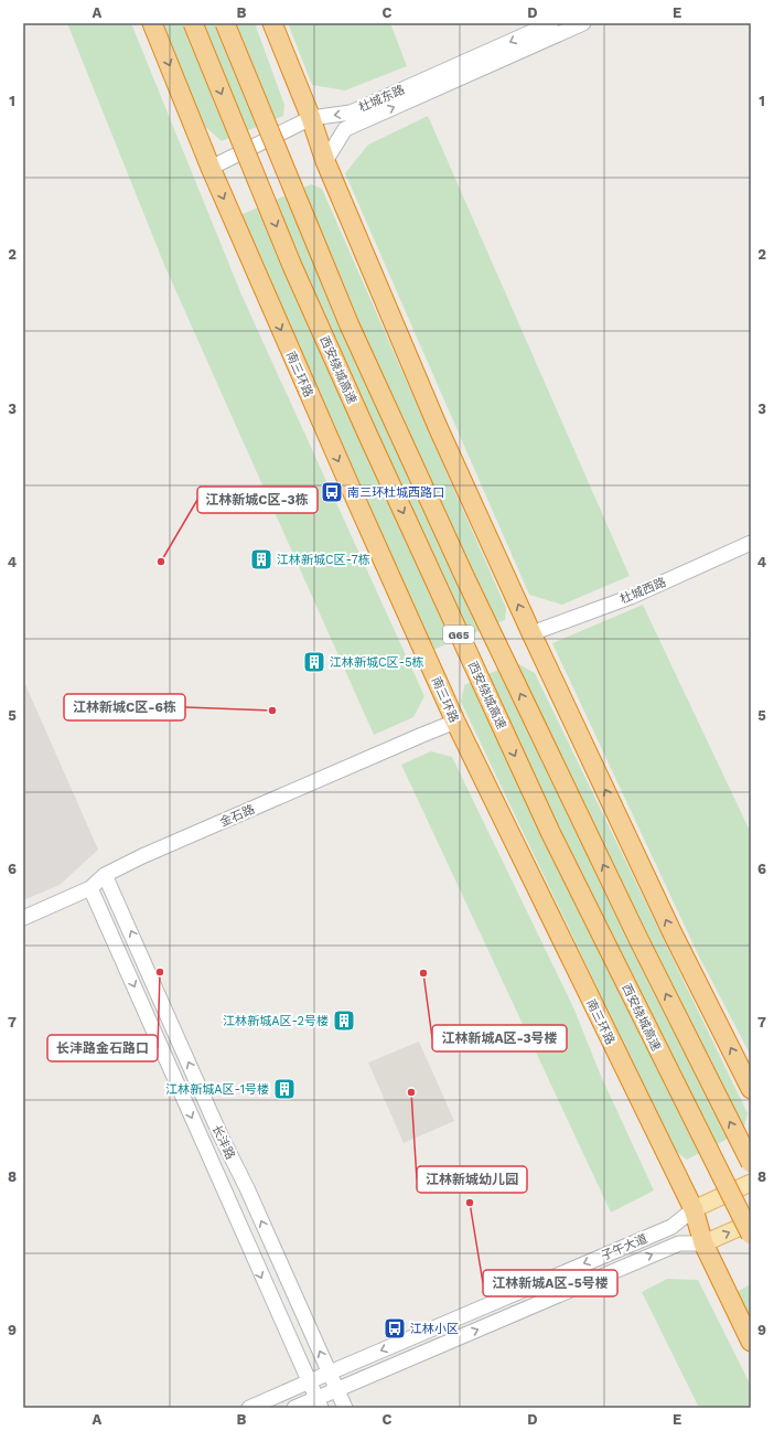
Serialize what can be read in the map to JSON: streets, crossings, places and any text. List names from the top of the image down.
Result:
{
  "streets": {
    "highway": ["西安绕城高速", "南三环路", "G65"],
    "main road": ["子午大道"],
    "street": [
      "杜城东路",
      "杜城西路",
      "金石路",
      "长沣路"
    ]
  },
  "crossings": [
    ["杜城东路", "南三环路"],
    ["南三环路", "金石路"],
    ["南三环路", "子午大道"],
    ["金石路", "长沣路"],
    ["长沣路", "子午大道"]
  ],
  "places": {
    "bus stop": ["南三环杜城西路口", "江林小区"],
    "building": [
      "江林新城C区-7栋",
      "江林新城C区-5栋",
      "江林新城A区-2号楼",
      "江林新城A区-1号楼"
    ],
    "other": [
      "江林新城C区-3栋",
      "江林新城C区-6栋",
      "长沣路金石路口",
      "江林新城A区-3号楼",
      "江林新城幼儿园",
      "江林新城A区-5号楼"
    ]
  },
  "grid": {
    "columns": [
      "A",
      "B",
      "C",
      "D",
      "E"
    ],
    "rows": [
      "1",
      "2",
      "3",
      "4",
      "5",
      "6",
      "7",
      "8",
      "9"
    ]
  }
}
